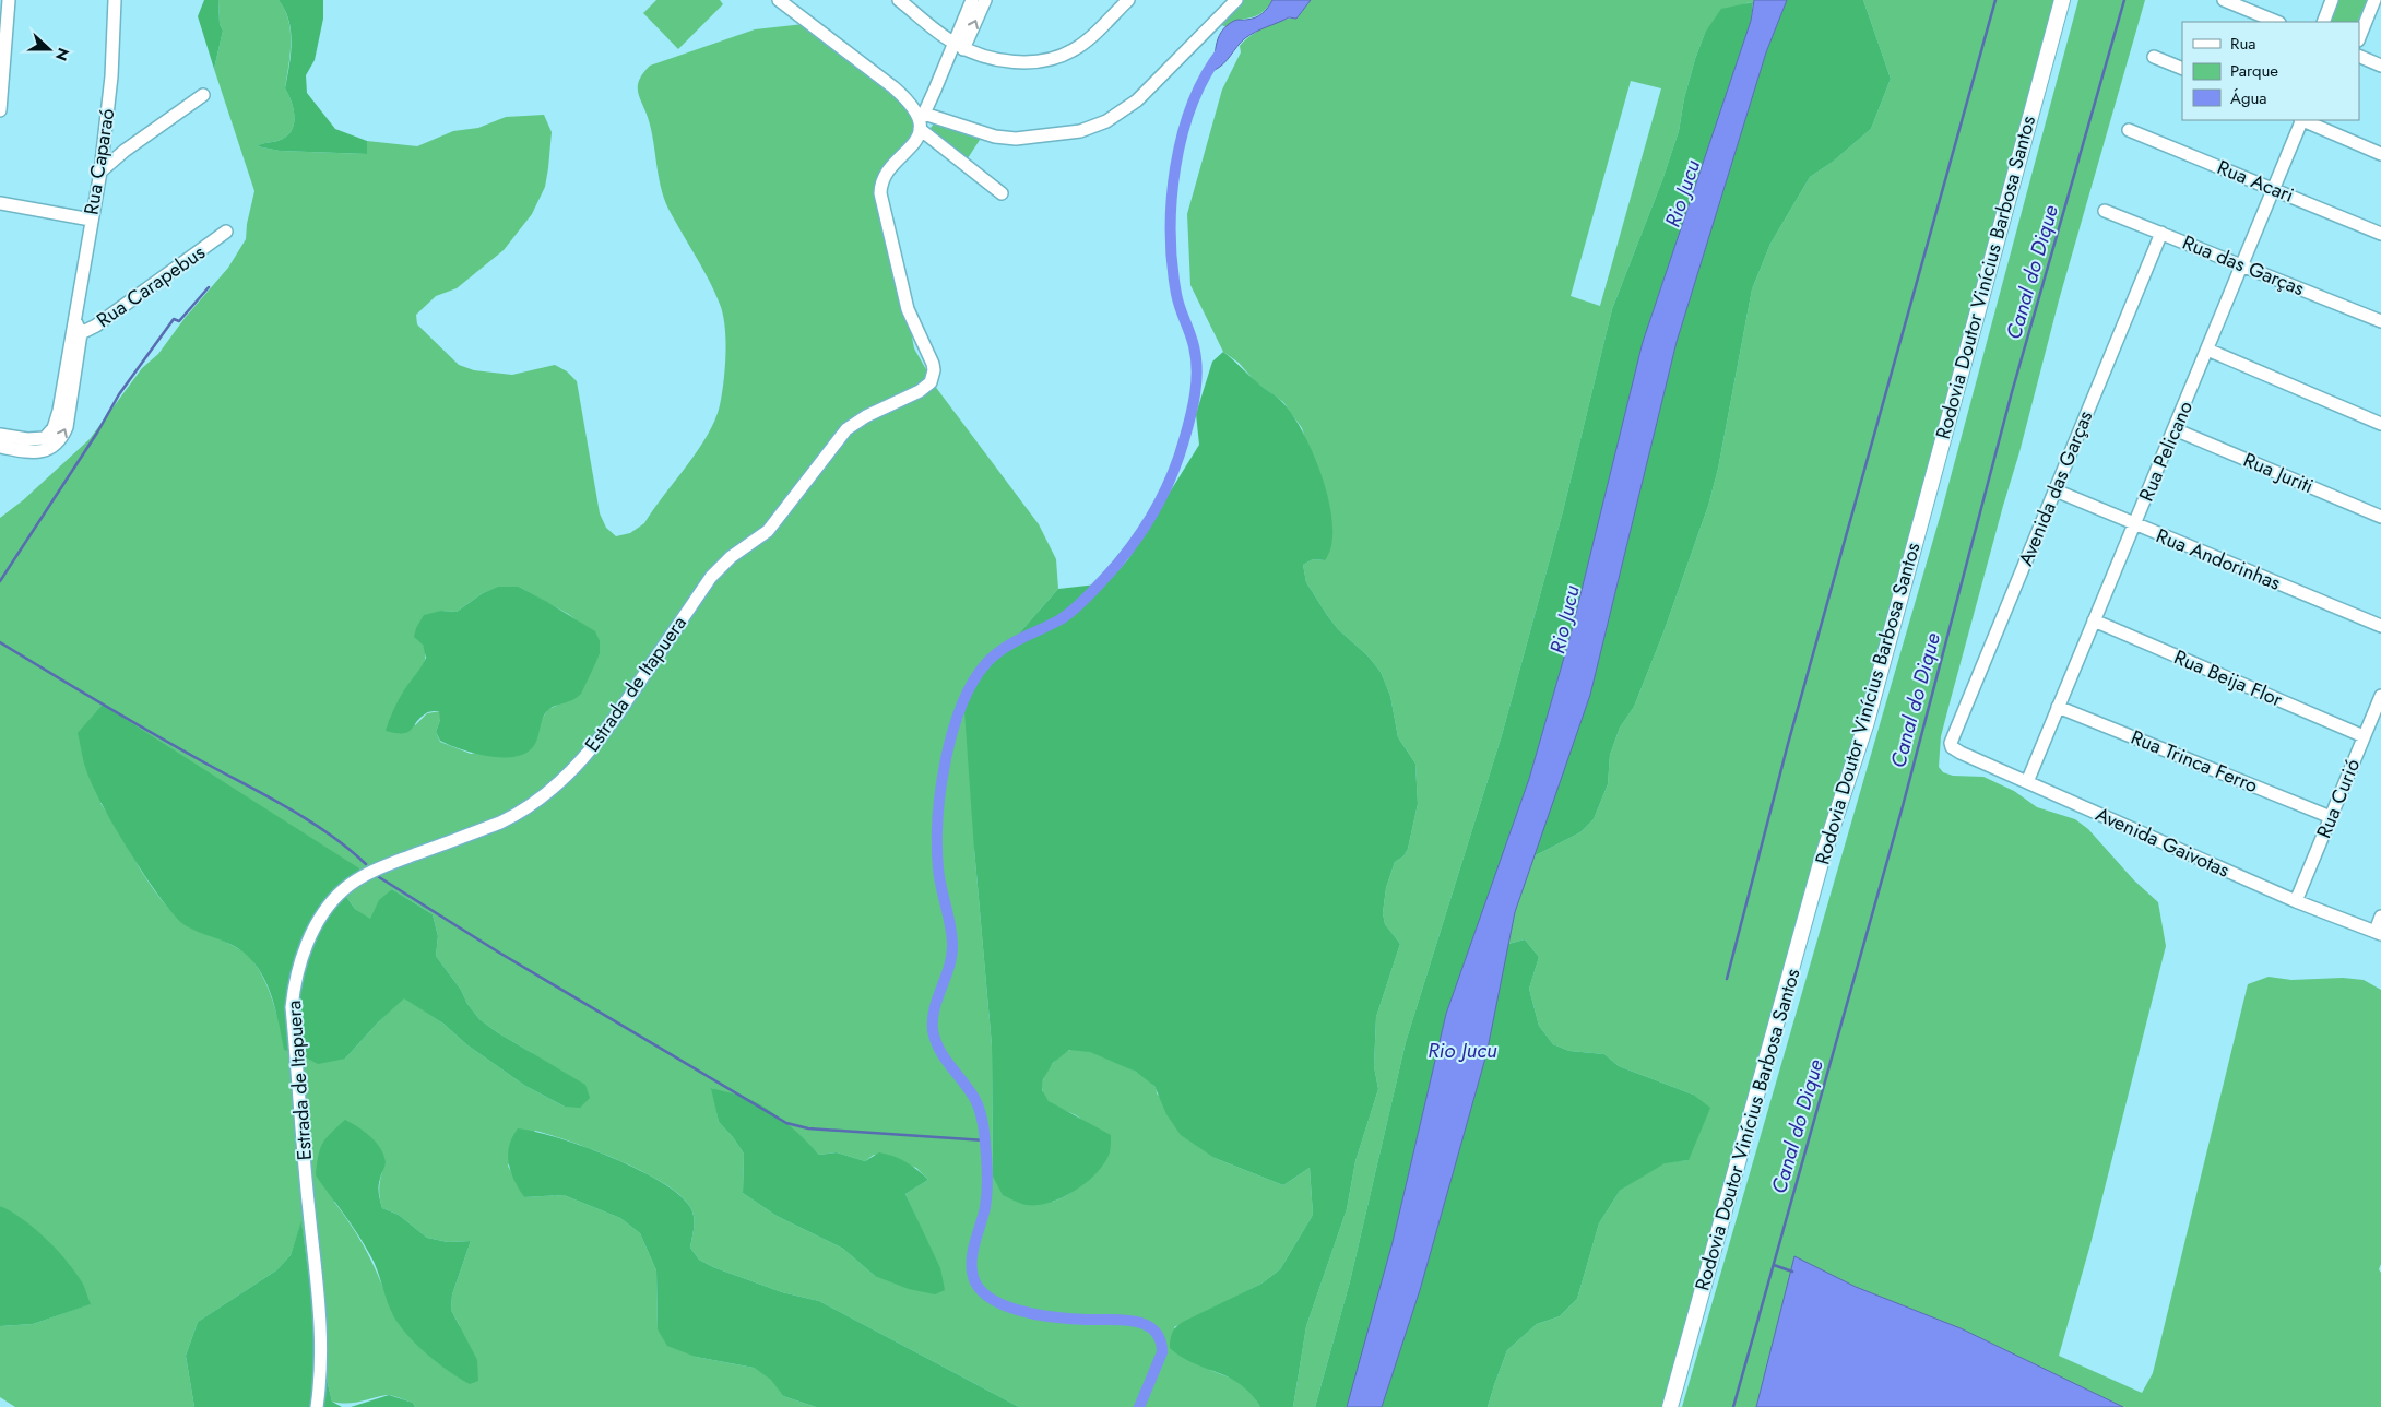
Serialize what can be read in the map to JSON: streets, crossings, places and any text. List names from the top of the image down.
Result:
{
  "streets": {
    "main road": ["Rodovia Doutor Vinícius Barbosa Santos"],
    "street": [
      "Rua Caparaó",
      "Rua Acari",
      "Rua das Garças",
      "Rua Carapebus",
      "Rua Pelicano",
      "Rua Juriti",
      "Avenida das Garças",
      "Rua Andorinhas",
      "Rua Beija Flor",
      "Estrada de Itapuera",
      "Rua Trinca Ferro",
      "Rua Curió",
      "Avenida Gaivotas"
    ]
  },
  "crossings": [
    ["Rua Caparaó", "Rua Carapebus"],
    ["Rua Acari", "Rua Pelicano"],
    ["Rua das Garças", "Rua Pelicano"],
    ["Rua das Garças", "Avenida das Garças"],
    ["Rua Pelicano", "Rua Juriti"],
    ["Rua Pelicano", "Rua Andorinhas"],
    ["Rua Pelicano", "Rua Beija Flor"],
    ["Rua Pelicano", "Rua Trinca Ferro"],
    ["Rua Pelicano", "Avenida Gaivotas"],
    ["Avenida das Garças", "Rua Andorinhas"],
    ["Avenida das Garças", "Avenida Gaivotas"],
    ["Rua Beija Flor", "Rua Curió"],
    ["Rua Trinca Ferro", "Rua Curió"],
    ["Rua Curió", "Avenida Gaivotas"]
  ],
  "water": ["Rio Jucu", "Canal do Dique"],
  "legend": ["Rua", "Parque", "Água"],
  "north": "right"
}
